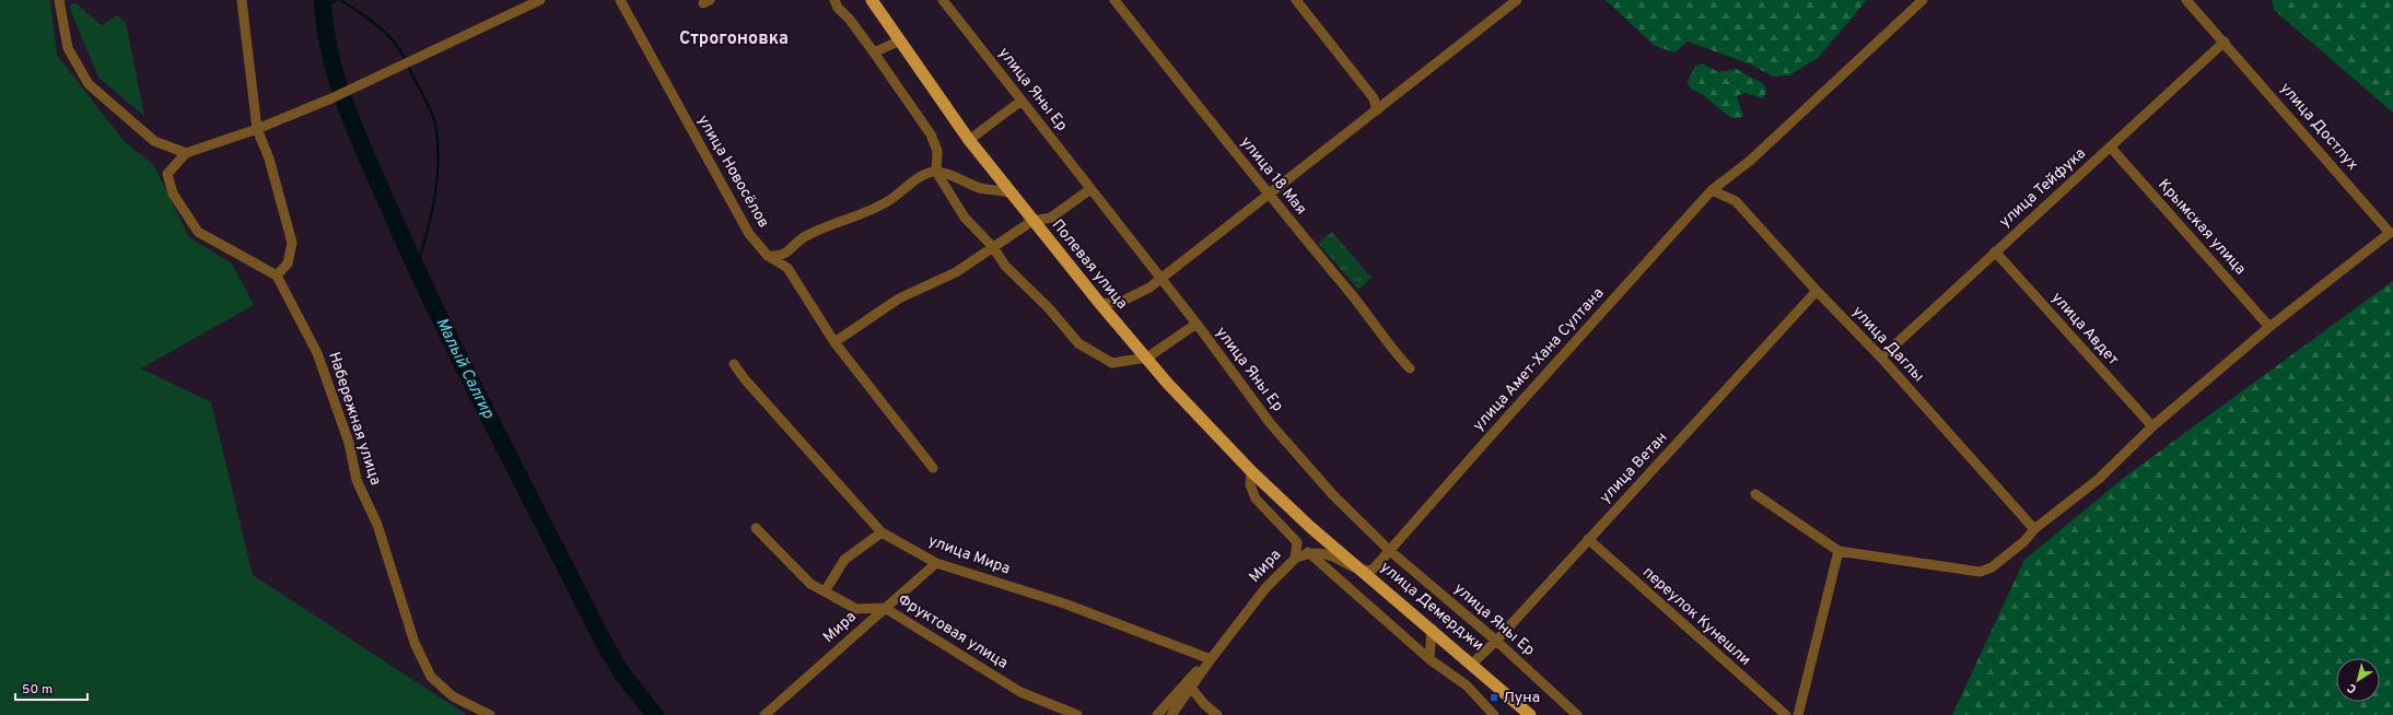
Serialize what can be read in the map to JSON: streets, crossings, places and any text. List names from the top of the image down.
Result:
{
  "streets": {
    "main road": ["Полевая улица", "улица Демерджи"],
    "street": [
      "улица Яны Ер",
      "улица Достлух",
      "улица Новосёлов",
      "улица 18 Мая",
      "улица Тейфука",
      "Крымская улица",
      "улица Авдет",
      "улица Даглы",
      "улица Амет-Хана Султана",
      "Набережная улица",
      "улица Ветан",
      "улица Мира",
      "Мира",
      "переулок Кунешли",
      "Фруктовая улица"
    ]
  },
  "crossings": [
    ["улица Яны Ер", "улица Амет-Хана Султана"],
    ["улица Яны Ер", "улица Ветан"],
    ["улица Достлух", "улица Тейфука"],
    ["улица Достлух", "Крымская улица"],
    ["улица Тейфука", "Крымская улица"],
    ["улица Тейфука", "улица Авдет"],
    ["улица Тейфука", "улица Даглы"],
    ["Полевая улица", "Мира"],
    ["Полевая улица", "улица Демерджи"],
    ["улица Даглы", "улица Амет-Хана Султана"],
    ["улица Даглы", "улица Ветан"],
    ["улица Амет-Хана Султана", "улица Демерджи"],
    ["улица Ветан", "улица Демерджи"],
    ["улица Ветан", "переулок Кунешли"],
    ["улица Мира", "Мира"],
    ["Мира", "Фруктовая улица"]
  ],
  "districts": ["Строгоновка"],
  "water": ["Малый Салгир"],
  "places": {
    "transit": ["Луна"]
  },
  "scale_bar": "50 m",
  "north": "bottom left"
}
